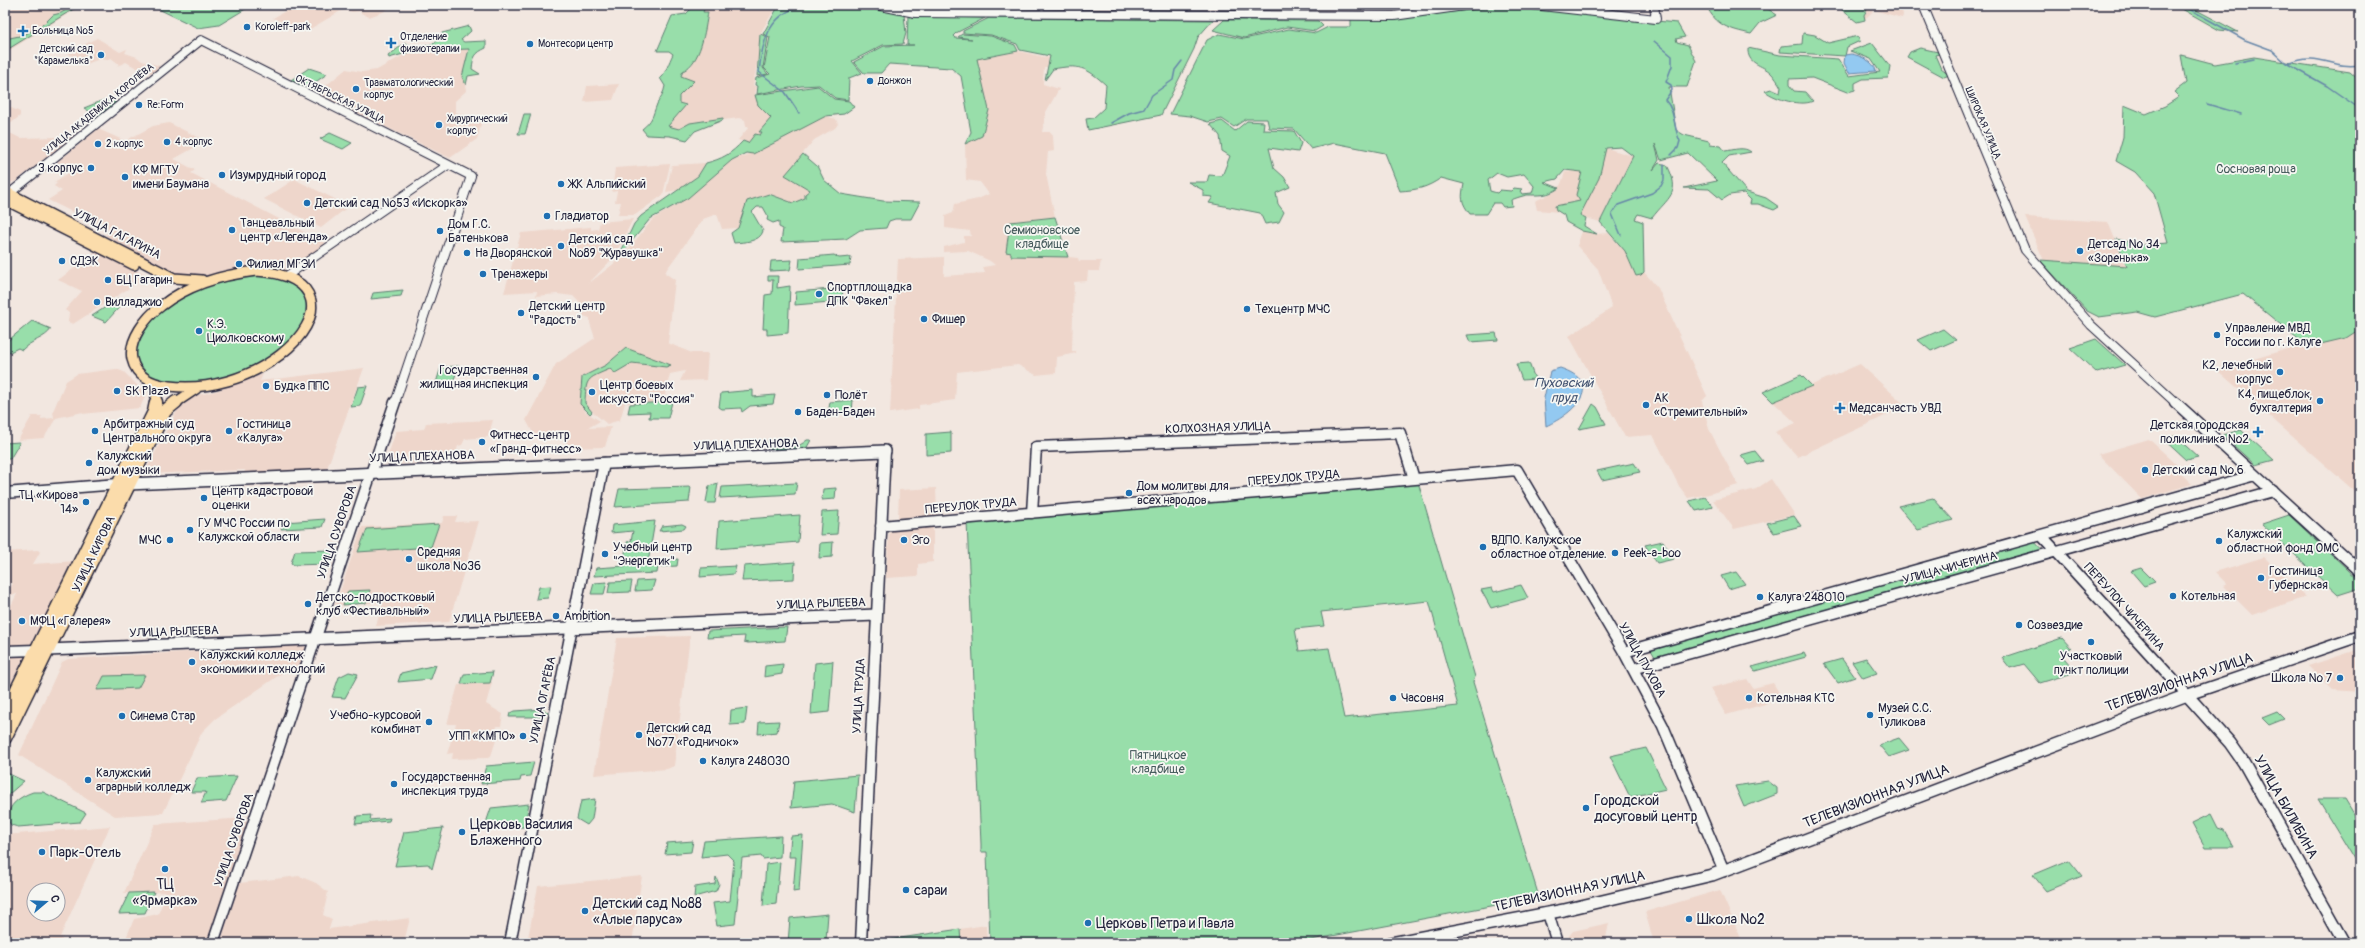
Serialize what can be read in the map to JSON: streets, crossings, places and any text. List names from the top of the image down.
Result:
{
  "streets": {
    "main road": [
      "УЛИЦА ГАГАРИНА",
      "УЛИЦА ПЛЕХАНОВА",
      "УЛИЦА КИРОВА",
      "УЛИЦА РЫЛЕЕВА",
      "ТЕЛЕВИЗИОННАЯ УЛИЦА",
      "УЛИЦА БИЛИБИНА"
    ],
    "street": [
      "ОКТЯБРЬСКАЯ УЛИЦА",
      "УЛИЦА АКАДЕМИКА КОРОЛЁВА",
      "ШИРОКАЯ УЛИЦА",
      "КОЛХОЗНАЯ УЛИЦА",
      "ПЕРЕУЛОК ТРУДА",
      "УЛИЦА СУВОРОВА",
      "УЛИЦА ЧИЧЕРИНА",
      "ПЕРЕУЛОК ЧИЧЕРИНА",
      "УЛИЦА ПУХОВА",
      "УЛИЦА ТРУДА",
      "УЛИЦА ОГАРЁВА"
    ]
  },
  "crossings": [
    ["ОКТЯБРЬСКАЯ УЛИЦА", "УЛИЦА АКАДЕМИКА КОРОЛЁВА"],
    ["ОКТЯБРЬСКАЯ УЛИЦА", "УЛИЦА СУВОРОВА"],
    ["УЛИЦА АКАДЕМИКА КОРОЛЁВА", "УЛИЦА ГАГАРИНА"],
    ["ШИРОКАЯ УЛИЦА", "УЛИЦА ЧИЧЕРИНА"],
    ["КОЛХОЗНАЯ УЛИЦА", "ПЕРЕУЛОК ТРУДА"],
    ["УЛИЦА ПЛЕХАНОВА", "УЛИЦА СУВОРОВА"],
    ["УЛИЦА ПЛЕХАНОВА", "УЛИЦА КИРОВА"],
    ["УЛИЦА ПЛЕХАНОВА", "УЛИЦА ТРУДА"],
    ["УЛИЦА ПЛЕХАНОВА", "УЛИЦА ОГАРЁВА"],
    ["ПЕРЕУЛОК ТРУДА", "УЛИЦА ПУХОВА"],
    ["ПЕРЕУЛОК ТРУДА", "УЛИЦА ТРУДА"],
    ["УЛИЦА СУВОРОВА", "УЛИЦА РЫЛЕЕВА"],
    ["УЛИЦА КИРОВА", "УЛИЦА РЫЛЕЕВА"],
    ["УЛИЦА ЧИЧЕРИНА", "ПЕРЕУЛОК ЧИЧЕРИНА"],
    ["УЛИЦА ЧИЧЕРИНА", "УЛИЦА ПУХОВА"],
    ["УЛИЦА РЫЛЕЕВА", "УЛИЦА ТРУДА"],
    ["УЛИЦА РЫЛЕЕВА", "УЛИЦА ОГАРЁВА"],
    ["ПЕРЕУЛОК ЧИЧЕРИНА", "ТЕЛЕВИЗИОННАЯ УЛИЦА"],
    ["ПЕРЕУЛОК ЧИЧЕРИНА", "УЛИЦА БИЛИБИНА"],
    ["УЛИЦА ПУХОВА", "ТЕЛЕВИЗИОННАЯ УЛИЦА"],
    ["ТЕЛЕВИЗИОННАЯ УЛИЦА", "УЛИЦА БИЛИБИНА"]
  ],
  "water": ["Пуховский пруд"],
  "parks": ["Сосновая роща", "Семионовское кладбище", "Пятницкое кладбище"],
  "places": {
    "other": [
      "Koroleff-park",
      "Монтесори центр",
      "Детский сад \"Карамелька\"",
      "Донжон",
      "Травматологический корпус",
      "Re:Form",
      "Хирургический корпус",
      "4 корпус",
      "2 корпус",
      "3 корпус",
      "Изумрудный город",
      "КФ МГТУ имени Баумана",
      "ЖК Альпийский",
      "Детский сад №53 «Искорка»",
      "Гладиатор",
      "Танцевальный центр «Легенда»",
      "Дом Г.С. Батенькова",
      "Детский сад №89 \"Журавушка\"",
      "Детсад № 34 «Зоренька»",
      "На Дворянской",
      "СДЭК",
      "Филиал МГЭИ",
      "Тренажеры",
      "БЦ Гагарин",
      "Спортплощадка ДПК \"Факел\"",
      "Вилладжио",
      "Техцентр МЧС",
      "Детский центр \"Радость\"",
      "Фишер",
      "К.Э. Циолковскому",
      "Управление МВД России по г. Калуге",
      "К2, лечебный корпус",
      "Государственная жилищная инспекция",
      "Будка ППС",
      "SK Plaza",
      "Центр боевых искусств \"Россия\"",
      "Полёт",
      "К4, пищеблок, бухгалтерия",
      "АК «Стремительный»",
      "Баден-Баден",
      "Арбитражный суд Центрального округа",
      "Гостиница «Калуга»",
      "Фитнесс-центр «Гранд-фитнесс»",
      "Калужский дом музыки",
      "Детский сад № 6",
      "Дом молитвы для всех народов",
      "Центр кадастровой оценки",
      "ТЦ «Кирова 14»",
      "ГУ МЧС России по Калужской области",
      "МЧС",
      "Эго",
      "Калужский областной фонд ОМС",
      "ВДПО. Калужское областное отделение.",
      "Peek-a-boo",
      "Учебный центр \"Энергетик\"",
      "Средняя школа №36",
      "Гостиница Губернская",
      "Котельная",
      "Калуга 248010",
      "Детско-подростковый клуб «Фестивальный»",
      "Ambition",
      "МФЦ «Галерея»",
      "Созвездие",
      "Участковый пункт полиции",
      "Калужский колледж экономики и технологий",
      "Школа № 7",
      "Часовня",
      "Котельная КТС",
      "Музей С.С. Туликова",
      "Синема Стар",
      "Учебно-курсовой комбинат",
      "Детский сад №77 «Родничок»",
      "УПП «КМПО»",
      "Калуга 248030",
      "Калужский аграрный колледж",
      "Государственная инспекция труда",
      "Городской досуговый центр",
      "Церковь Василия Блаженного",
      "Парк-Отель",
      "ТЦ «Ярмарка»",
      "сараи",
      "Детский сад №88 «Алые паруса»",
      "Школа №2",
      "Церковь Петра и Павла"
    ],
    "health": [
      "Больница №5",
      "Отделение физиотерапии",
      "Медсанчасть УВД",
      "Детская городская поликлиника №2"
    ]
  },
  "north": "right"
}
